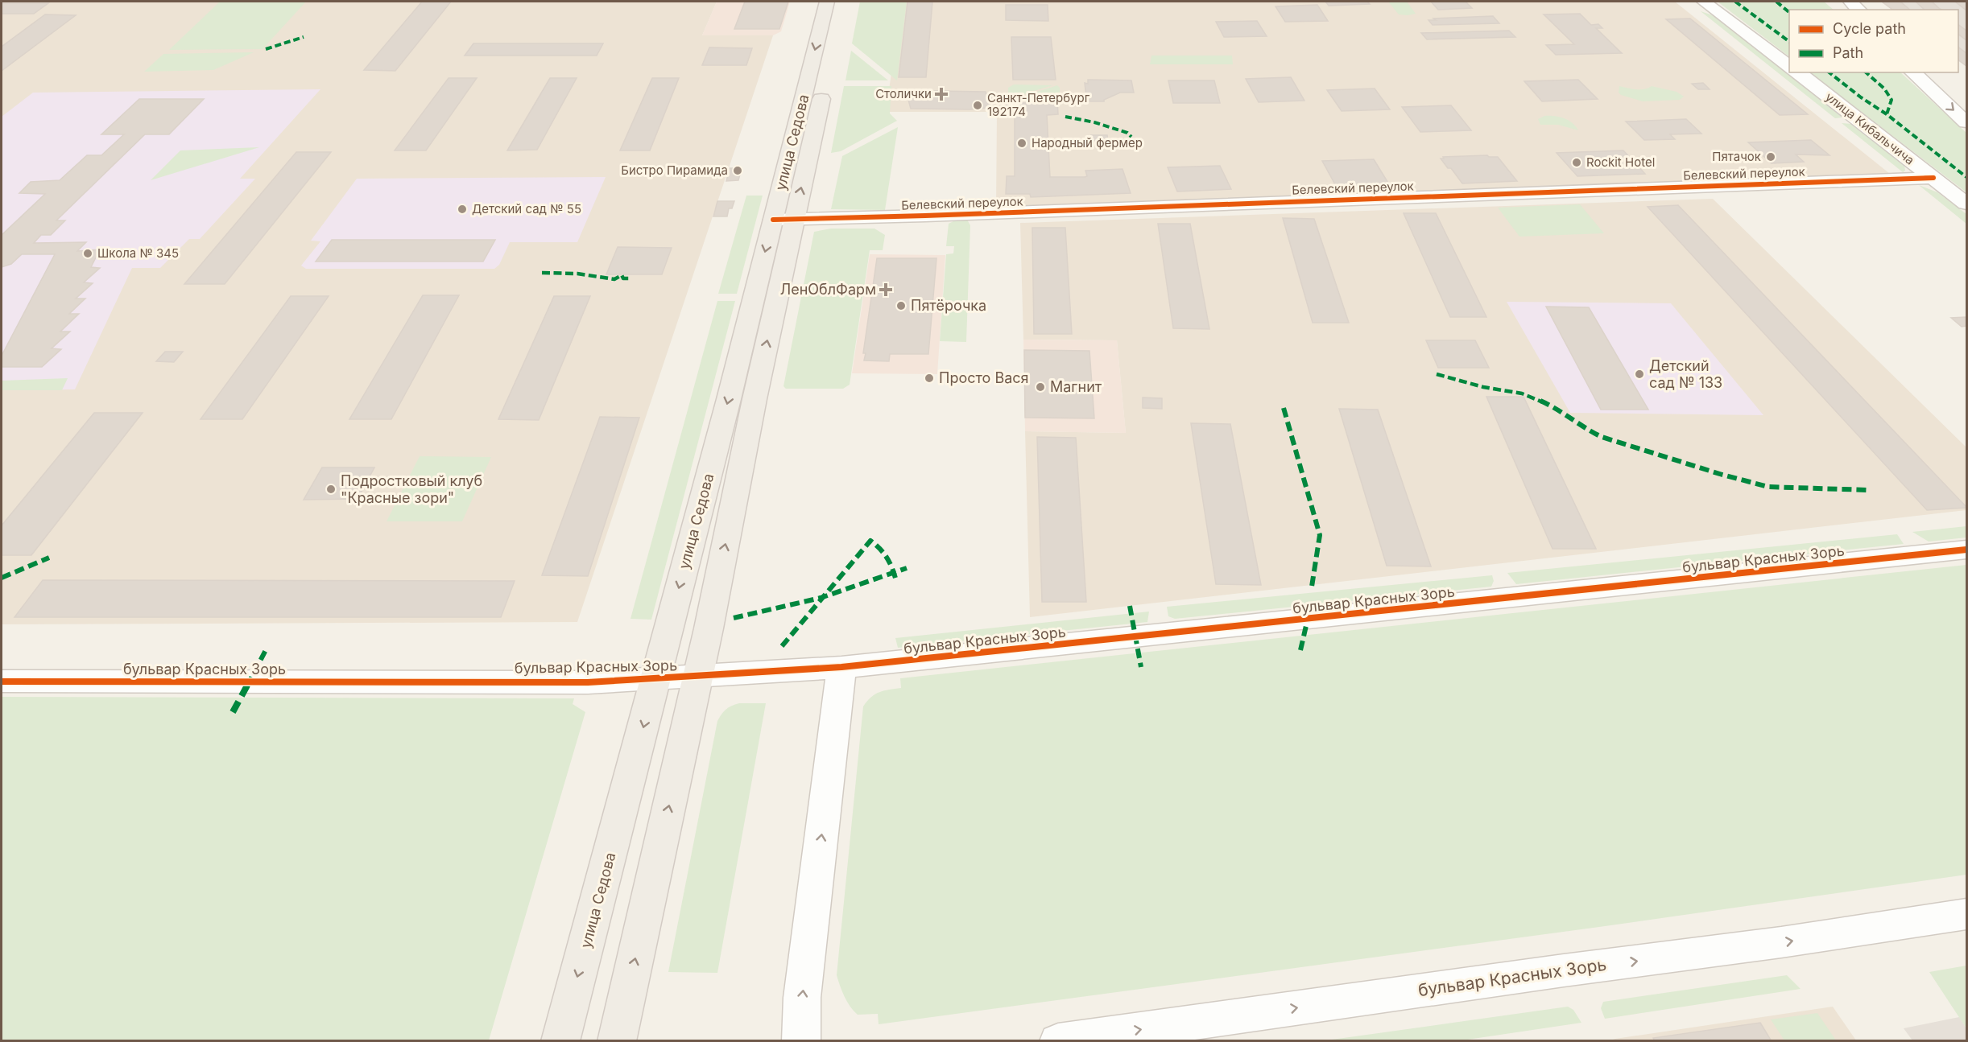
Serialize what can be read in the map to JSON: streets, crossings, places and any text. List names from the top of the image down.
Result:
{
  "streets": {
    "main road": ["улица Седова"],
    "street": ["улица Кибальчича", "Белевский переулок", "бульвар Красных Зорь"]
  },
  "crossings": [
    ["улица Кибальчича", "Белевский переулок"],
    ["улица Седова", "Белевский переулок"],
    ["улица Седова", "бульвар Красных Зорь"]
  ],
  "places": {
    "health": ["Столички", "ЛенОблФарм"],
    "other": [
      "Санкт-Петербург 192174",
      "Народный фермер",
      "Пятачок",
      "Rockit Hotel",
      "Бистро Пирамида",
      "Детский сад № 55",
      "Школа № 345",
      "Пятёрочка",
      "Детский сад № 133",
      "Просто Вася",
      "Магнит",
      "Подростковый клуб \"Красные зори\""
    ]
  },
  "legend": ["Cycle path", "Path"]
}
